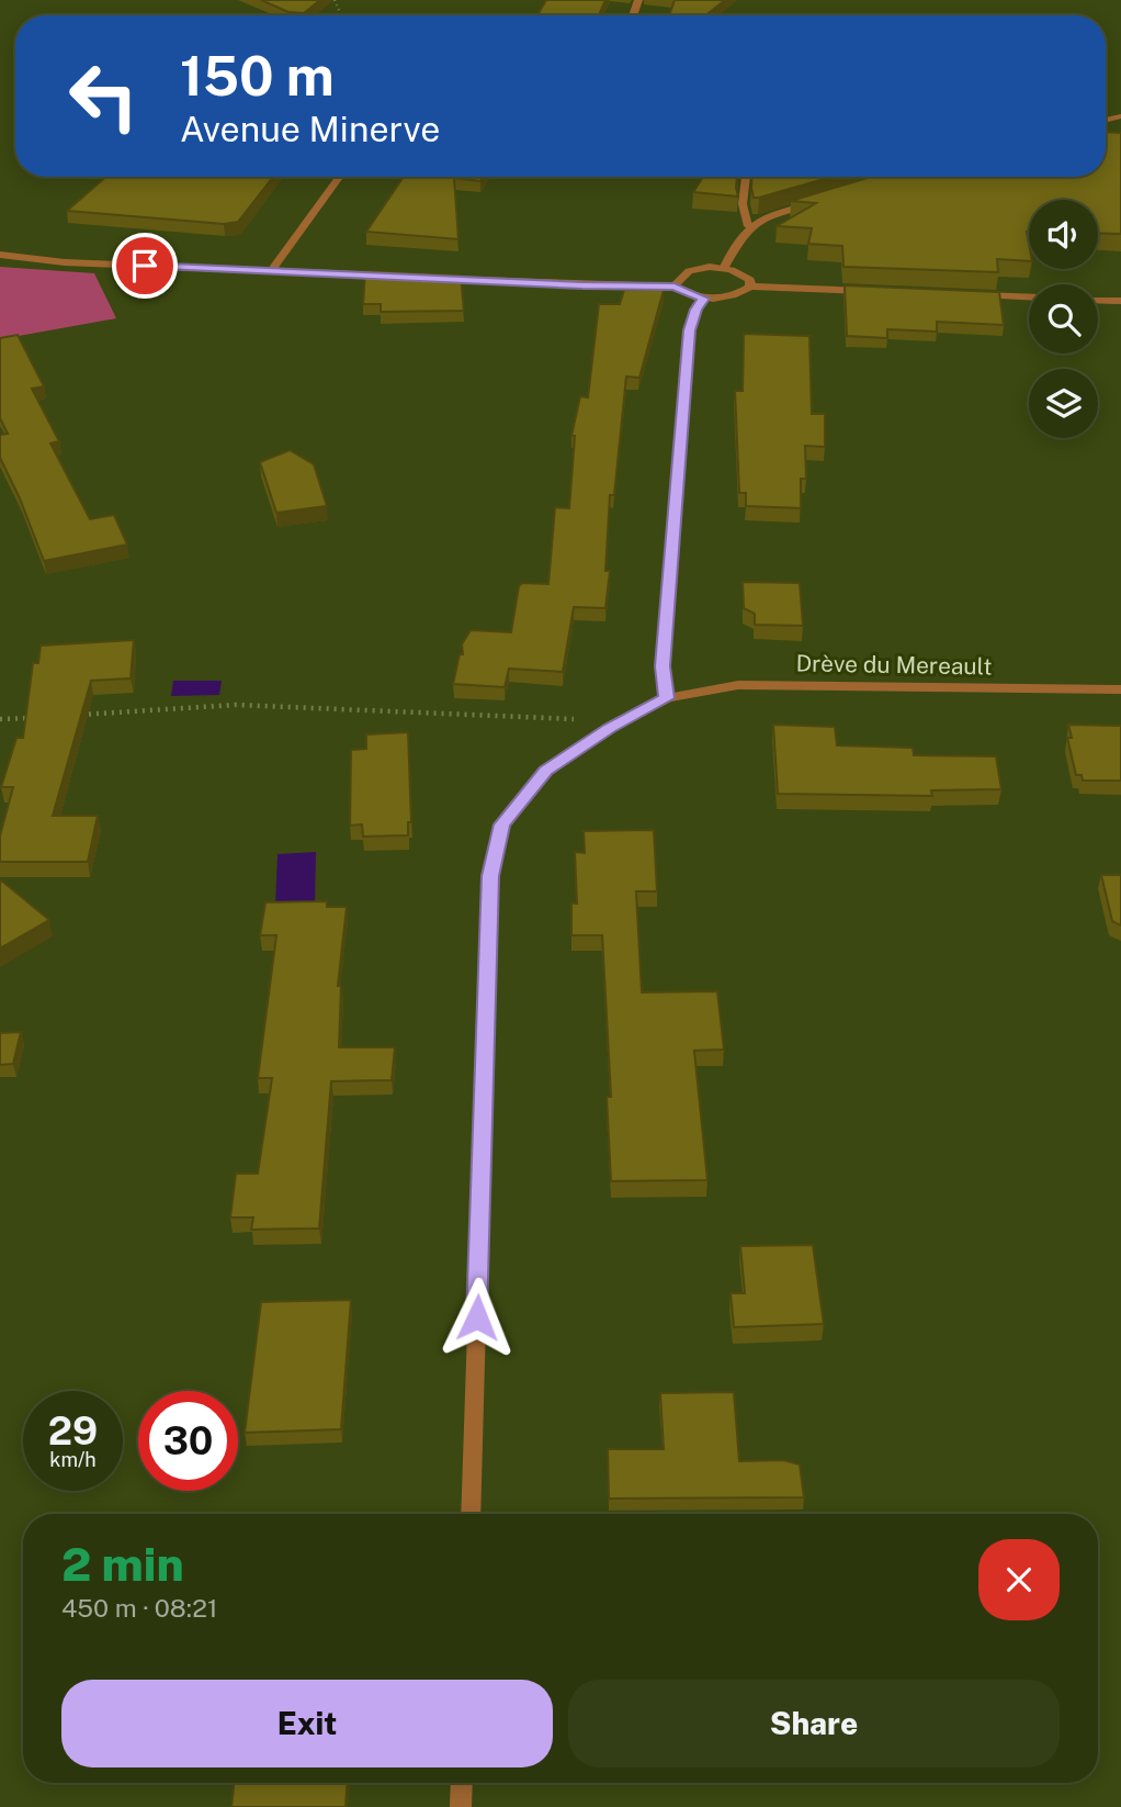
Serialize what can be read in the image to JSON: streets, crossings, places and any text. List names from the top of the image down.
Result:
{
  "streets": {
    "street": ["Drève du Mereault"]
  },
  "page": {
    "turn": ["150 m", "Avenue Minerve"],
    "speed": "29 km/h",
    "limit": "30",
    "heading": ["2 min", "450 m · 08:21"],
    "buttons": ["Exit", "Share"]
  }
}
